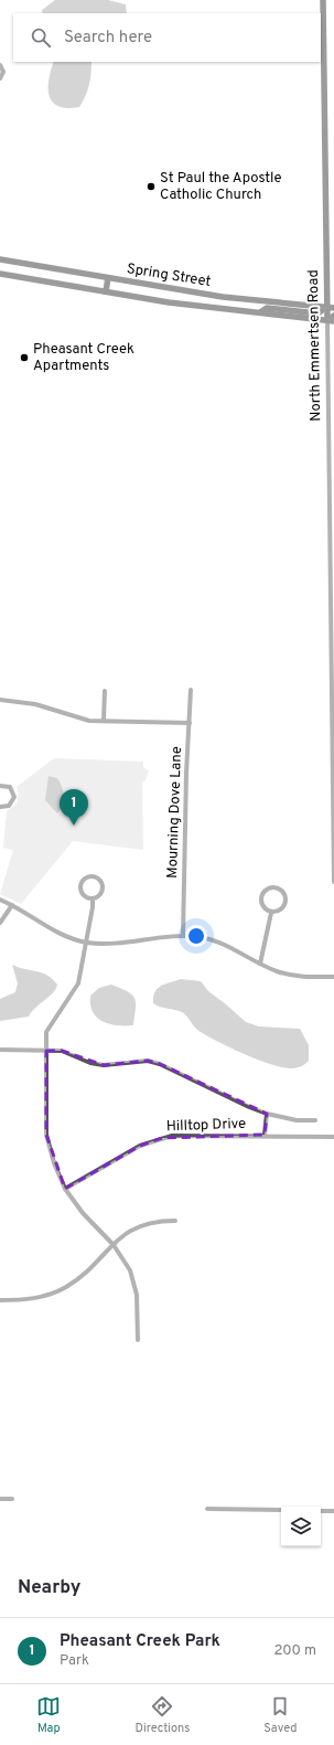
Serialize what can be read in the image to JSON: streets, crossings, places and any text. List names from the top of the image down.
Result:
{
  "streets": {
    "main road": ["Spring Street", "North Emmertsen Road"],
    "street": ["Mourning Dove Lane", "Hilltop Drive"]
  },
  "crossings": [
    ["Spring Street", "North Emmertsen Road"]
  ],
  "places": ["St Paul the Apostle Catholic Church", "Pheasant Creek Apartments"],
  "page": {
    "search": "Search here",
    "pins": "1",
    "heading": "Nearby",
    "list": [
      {
        "mark": "1",
        "name": "Pheasant Creek Park",
        "note": "Park",
        "value": "200 m"
      }
    ],
    "nav": ["Map", "Directions", "Saved"]
  }
}
